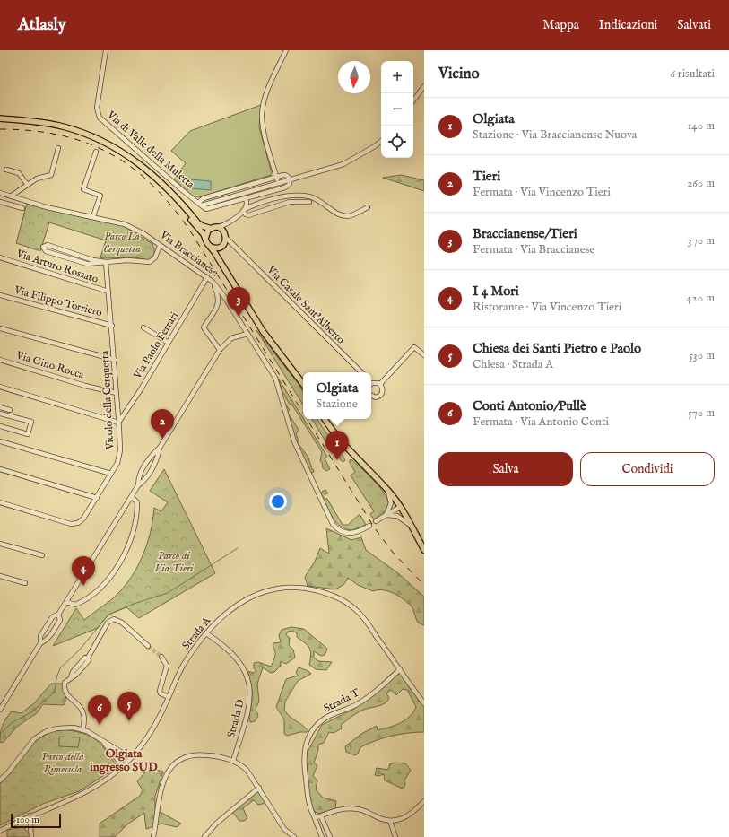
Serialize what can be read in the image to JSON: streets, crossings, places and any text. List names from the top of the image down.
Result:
{
  "streets": {
    "main road": ["Via Braccianese"],
    "street": [
      "Via di Valle della Muletta",
      "Via Arturo Rossato",
      "Via Filippo Torriero",
      "Via Casale Sant'Alberto",
      "Via Paolo Ferrari",
      "Via Gino Rocca",
      "Vicolo della Cerquetta",
      "Strada A",
      "Strada T",
      "Strada D"
    ]
  },
  "crossings": [
    ["Via Braccianese", "Via Casale Sant'Alberto"],
    ["Via Braccianese", "Via Paolo Ferrari"],
    ["Via Arturo Rossato", "Vicolo della Cerquetta"],
    ["Via Filippo Torriero", "Vicolo della Cerquetta"],
    ["Via Paolo Ferrari", "Vicolo della Cerquetta"],
    ["Via Gino Rocca", "Vicolo della Cerquetta"],
    ["Strada A", "Strada T"],
    ["Strada A", "Strada D"]
  ],
  "districts": ["Olgiata ingresso SUD"],
  "parks": ["Parco La Cerquetta", "Parco di Via Tieri", "Parco della Rimessola"],
  "scale_bar": "100 m",
  "north": "bottom",
  "page": {
    "header": "Atlasly",
    "nav": ["Mappa", "Indicazioni", "Salvati"],
    "heading": ["Vicino", "6 risultati"],
    "map_buttons": ["+", "−"],
    "list": [
      {
        "mark": "1",
        "name": "Olgiata",
        "note": "Stazione · Via Braccianense Nuova",
        "value": "140 m"
      },
      {
        "mark": "2",
        "name": "Tieri",
        "note": "Fermata · Via Vincenzo Tieri",
        "value": "260 m"
      },
      {
        "mark": "3",
        "name": "Braccianense/Tieri",
        "note": "Fermata · Via Braccianese",
        "value": "370 m"
      },
      {
        "mark": "4",
        "name": "I 4 Mori",
        "note": "Ristorante · Via Vincenzo Tieri",
        "value": "420 m"
      },
      {
        "mark": "5",
        "name": "Chiesa dei Santi Pietro e Paolo",
        "note": "Chiesa · Strada A",
        "value": "530 m"
      },
      {
        "mark": "6",
        "name": "Conti Antonio/Pullè",
        "note": "Fermata · Via Antonio Conti",
        "value": "570 m"
      }
    ],
    "pins": [
      "3",
      "2",
      "1",
      "4",
      "5",
      "6"
    ],
    "popup": ["Olgiata", "Stazione"],
    "buttons": ["Salva", "Condividi"],
    "scale": "100 m"
  }
}
